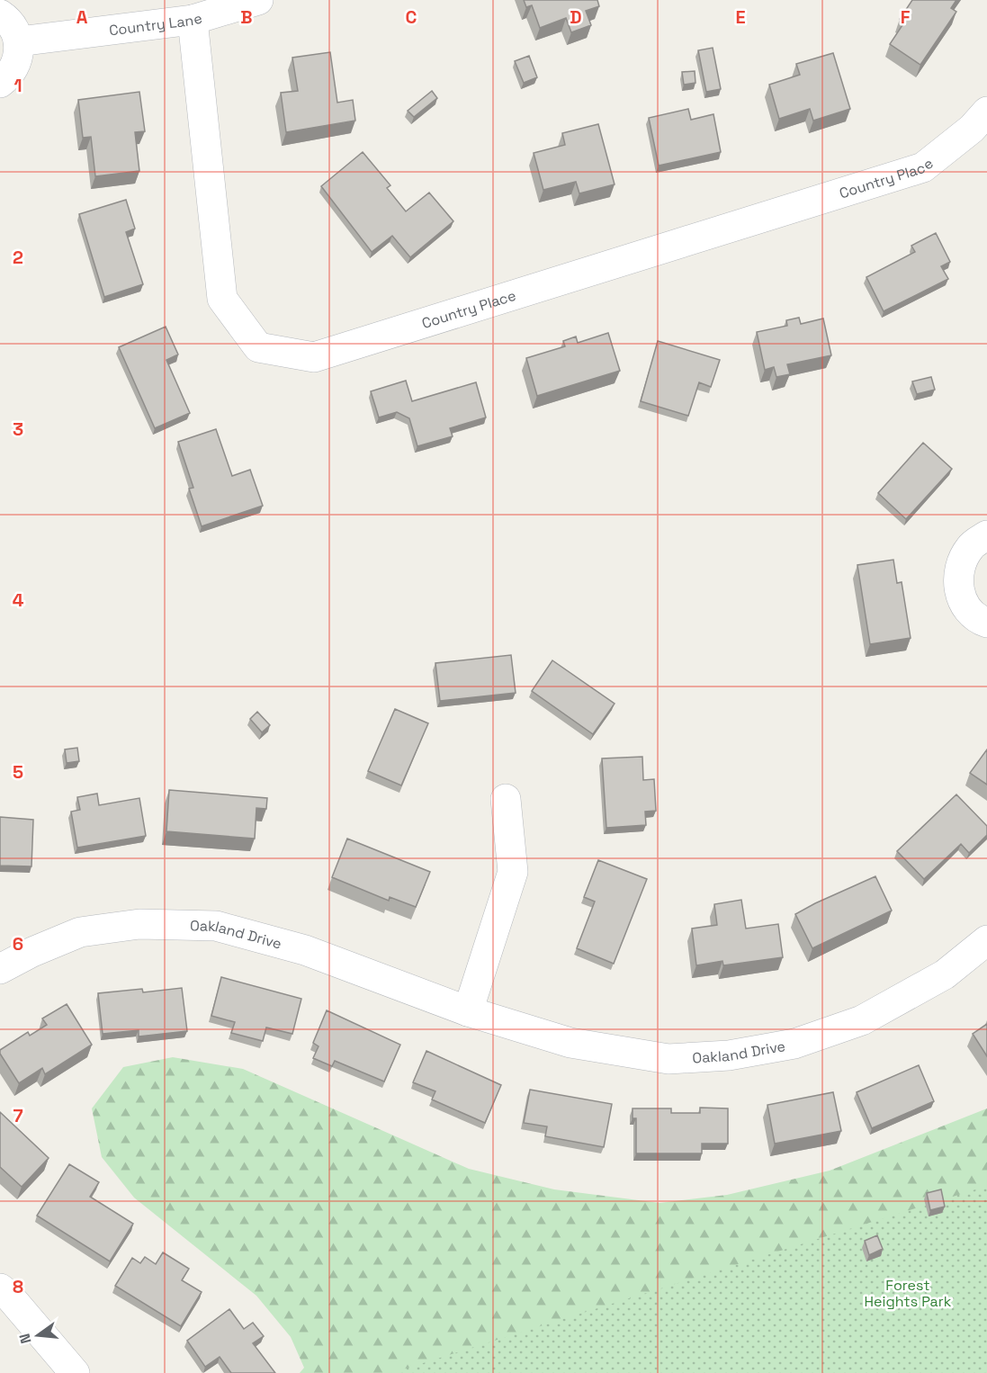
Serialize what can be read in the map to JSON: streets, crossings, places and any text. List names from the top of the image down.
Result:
{
  "streets": {
    "street": ["Country Lane", "Country Place", "Oakland Drive"]
  },
  "crossings": [
    ["Country Lane", "Country Place"]
  ],
  "parks": ["Forest Heights Park"],
  "north": "left",
  "grid": {
    "columns": [
      "A",
      "B",
      "C",
      "D",
      "E",
      "F"
    ],
    "rows": [
      "1",
      "2",
      "3",
      "4",
      "5",
      "6",
      "7",
      "8"
    ]
  }
}
